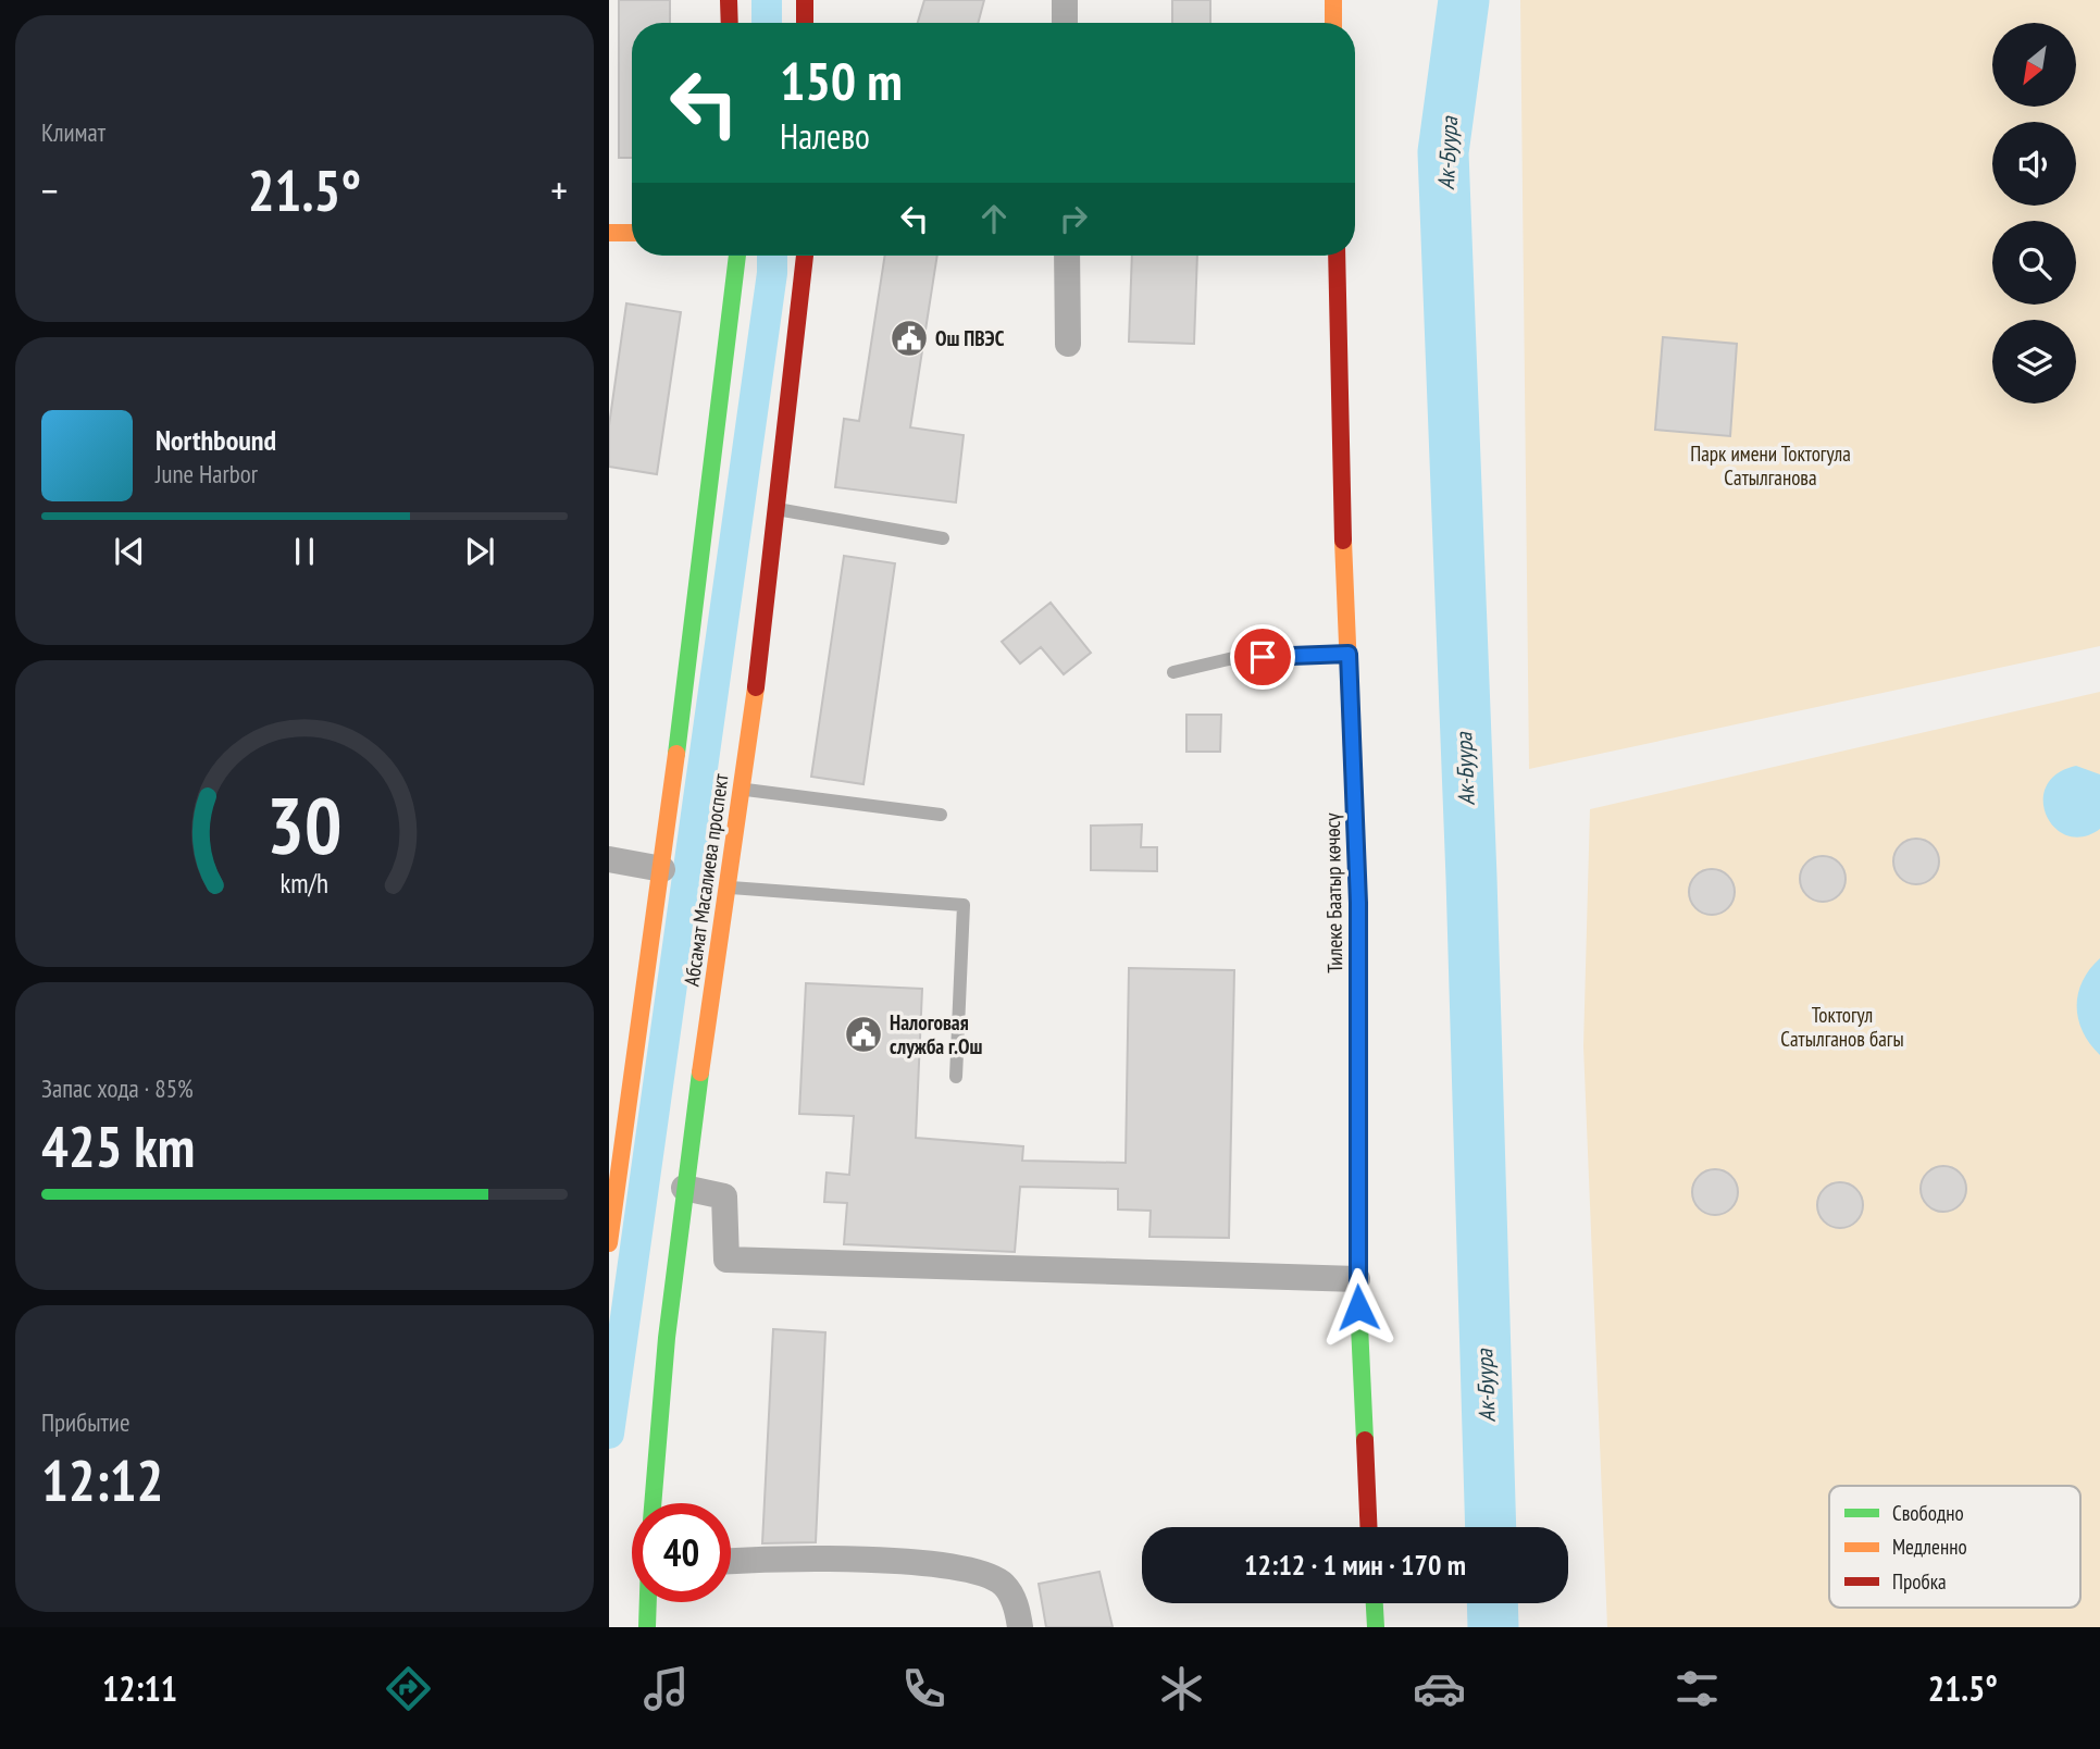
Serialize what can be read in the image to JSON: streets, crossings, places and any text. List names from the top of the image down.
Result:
{
  "streets": {
    "main road": ["Абсамат Масалиева проспект", "Тилеке Баатыр көчөсү"]
  },
  "water": ["Ак-Буура"],
  "parks": ["Парк имени Токтогула Сатылганова", "Токтогул Сатылганов багы"],
  "places": {
    "public building": ["Ош ПВЭС", "Налоговая служба г.Ош"]
  },
  "legend": ["Свободно", "Медленно", "Пробка"],
  "north": "bottom left",
  "page": {
    "tile": [
      "Климат",
      ["Запас хода · 85%", "425 km"],
      ["Прибытие", "12:12"]
    ],
    "turn": ["150 m", "Налево"],
    "heat": ["−", "21.5°", "+"],
    "song": ["Northbound", "June Harbor"],
    "limit": "40",
    "trip": "12:12 · 1 мин · 170 m",
    "tabs": ["12:11", "21.5°"],
    "gauge": ["30", "km/h"]
  }
}
